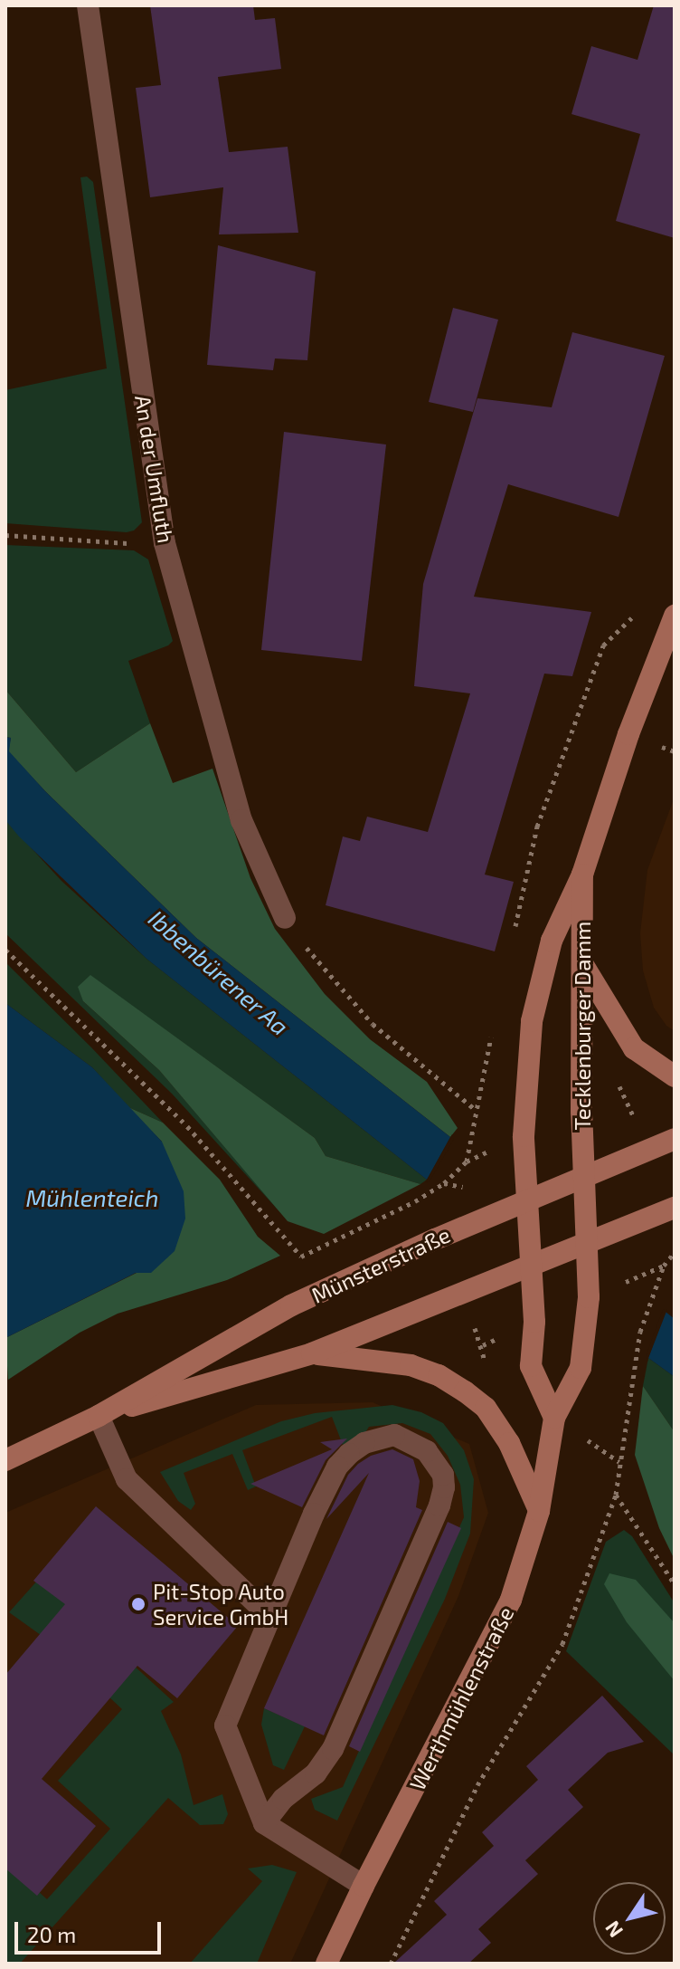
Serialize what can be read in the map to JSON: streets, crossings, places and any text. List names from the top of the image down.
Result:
{
  "streets": {
    "main road": ["Tecklenburger Damm", "Münsterstraße", "Werthmühlenstraße"],
    "street": ["An der Umfluth"]
  },
  "crossings": [
    ["Tecklenburger Damm", "Münsterstraße"],
    ["Tecklenburger Damm", "Werthmühlenstraße"],
    ["Münsterstraße", "Werthmühlenstraße"]
  ],
  "water": ["Ibbenbürener Aa", "Mühlenteich"],
  "places": ["Pit-Stop Auto Service GmbH"],
  "scale_bar": "20 m",
  "north": "bottom left"
}
